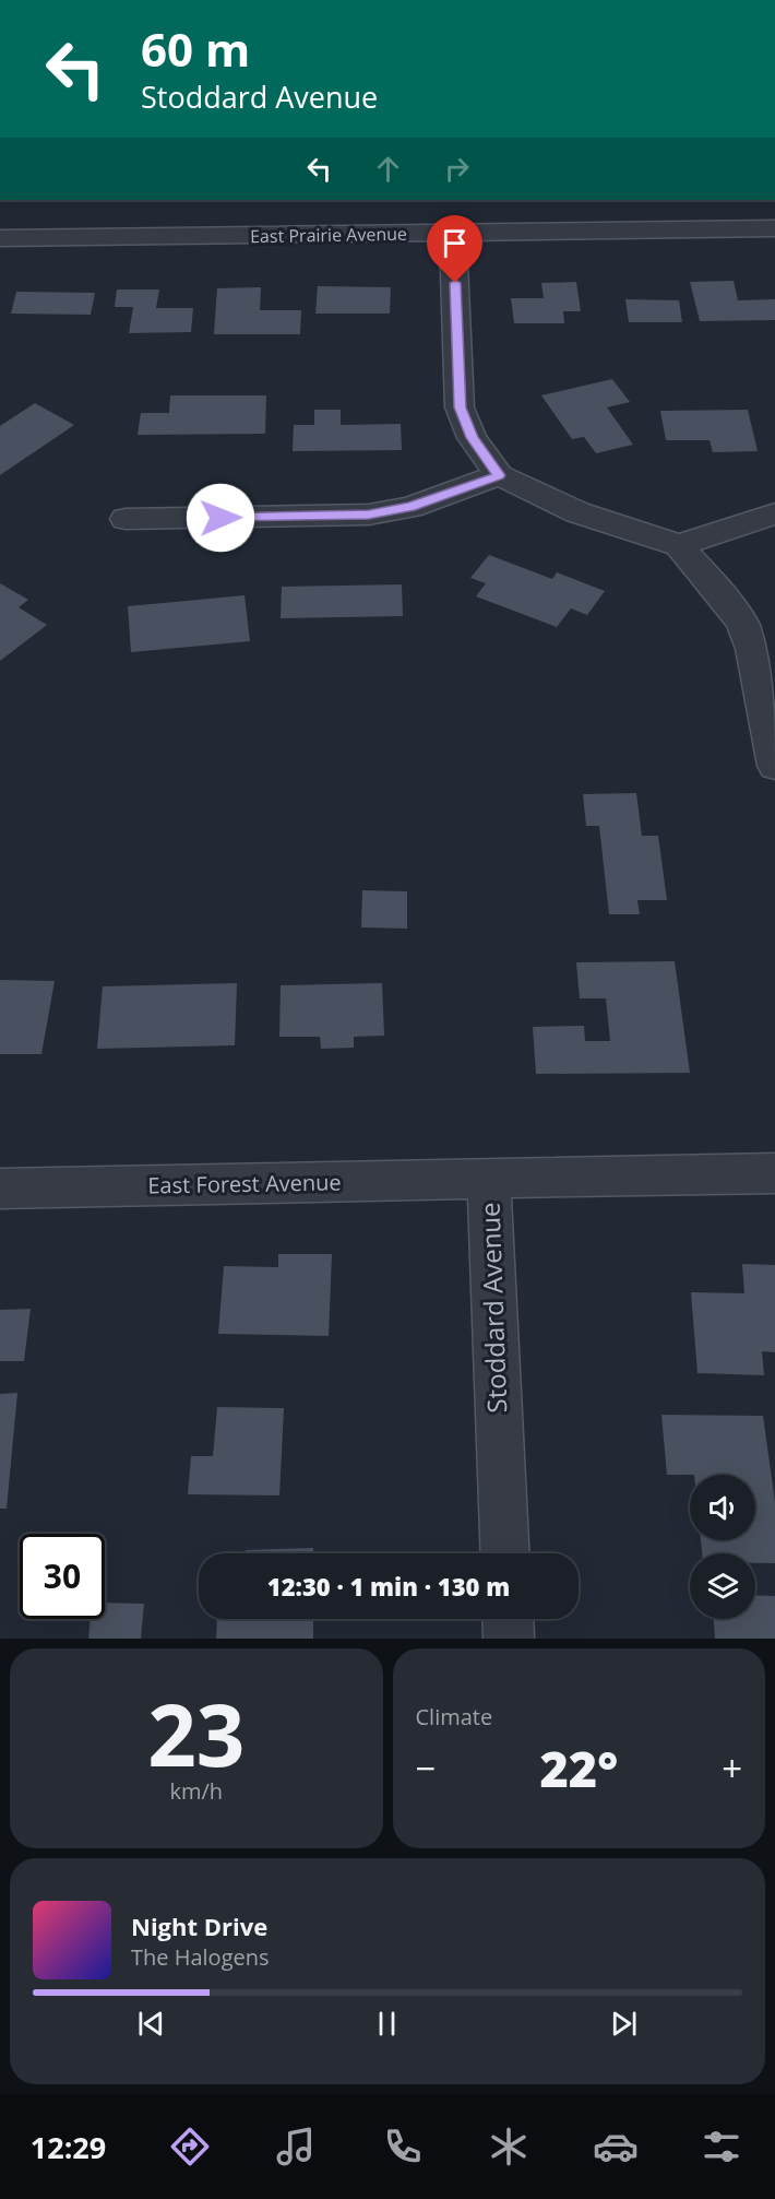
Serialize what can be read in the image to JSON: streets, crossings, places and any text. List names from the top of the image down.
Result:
{
  "streets": {
    "street": ["East Prairie Avenue", "East Forest Avenue", "Stoddard Avenue"]
  },
  "crossings": [
    ["East Forest Avenue", "Stoddard Avenue"]
  ],
  "page": {
    "turn": ["60 m", "Stoddard Avenue"],
    "limit": "30",
    "trip": "12:30 · 1 min · 130 m",
    "tile": [
      ["23", "km/h"],
      "Climate"
    ],
    "heat": ["−", "22°", "+"],
    "song": ["Night Drive", "The Halogens"],
    "tabs": "12:29"
  }
}
